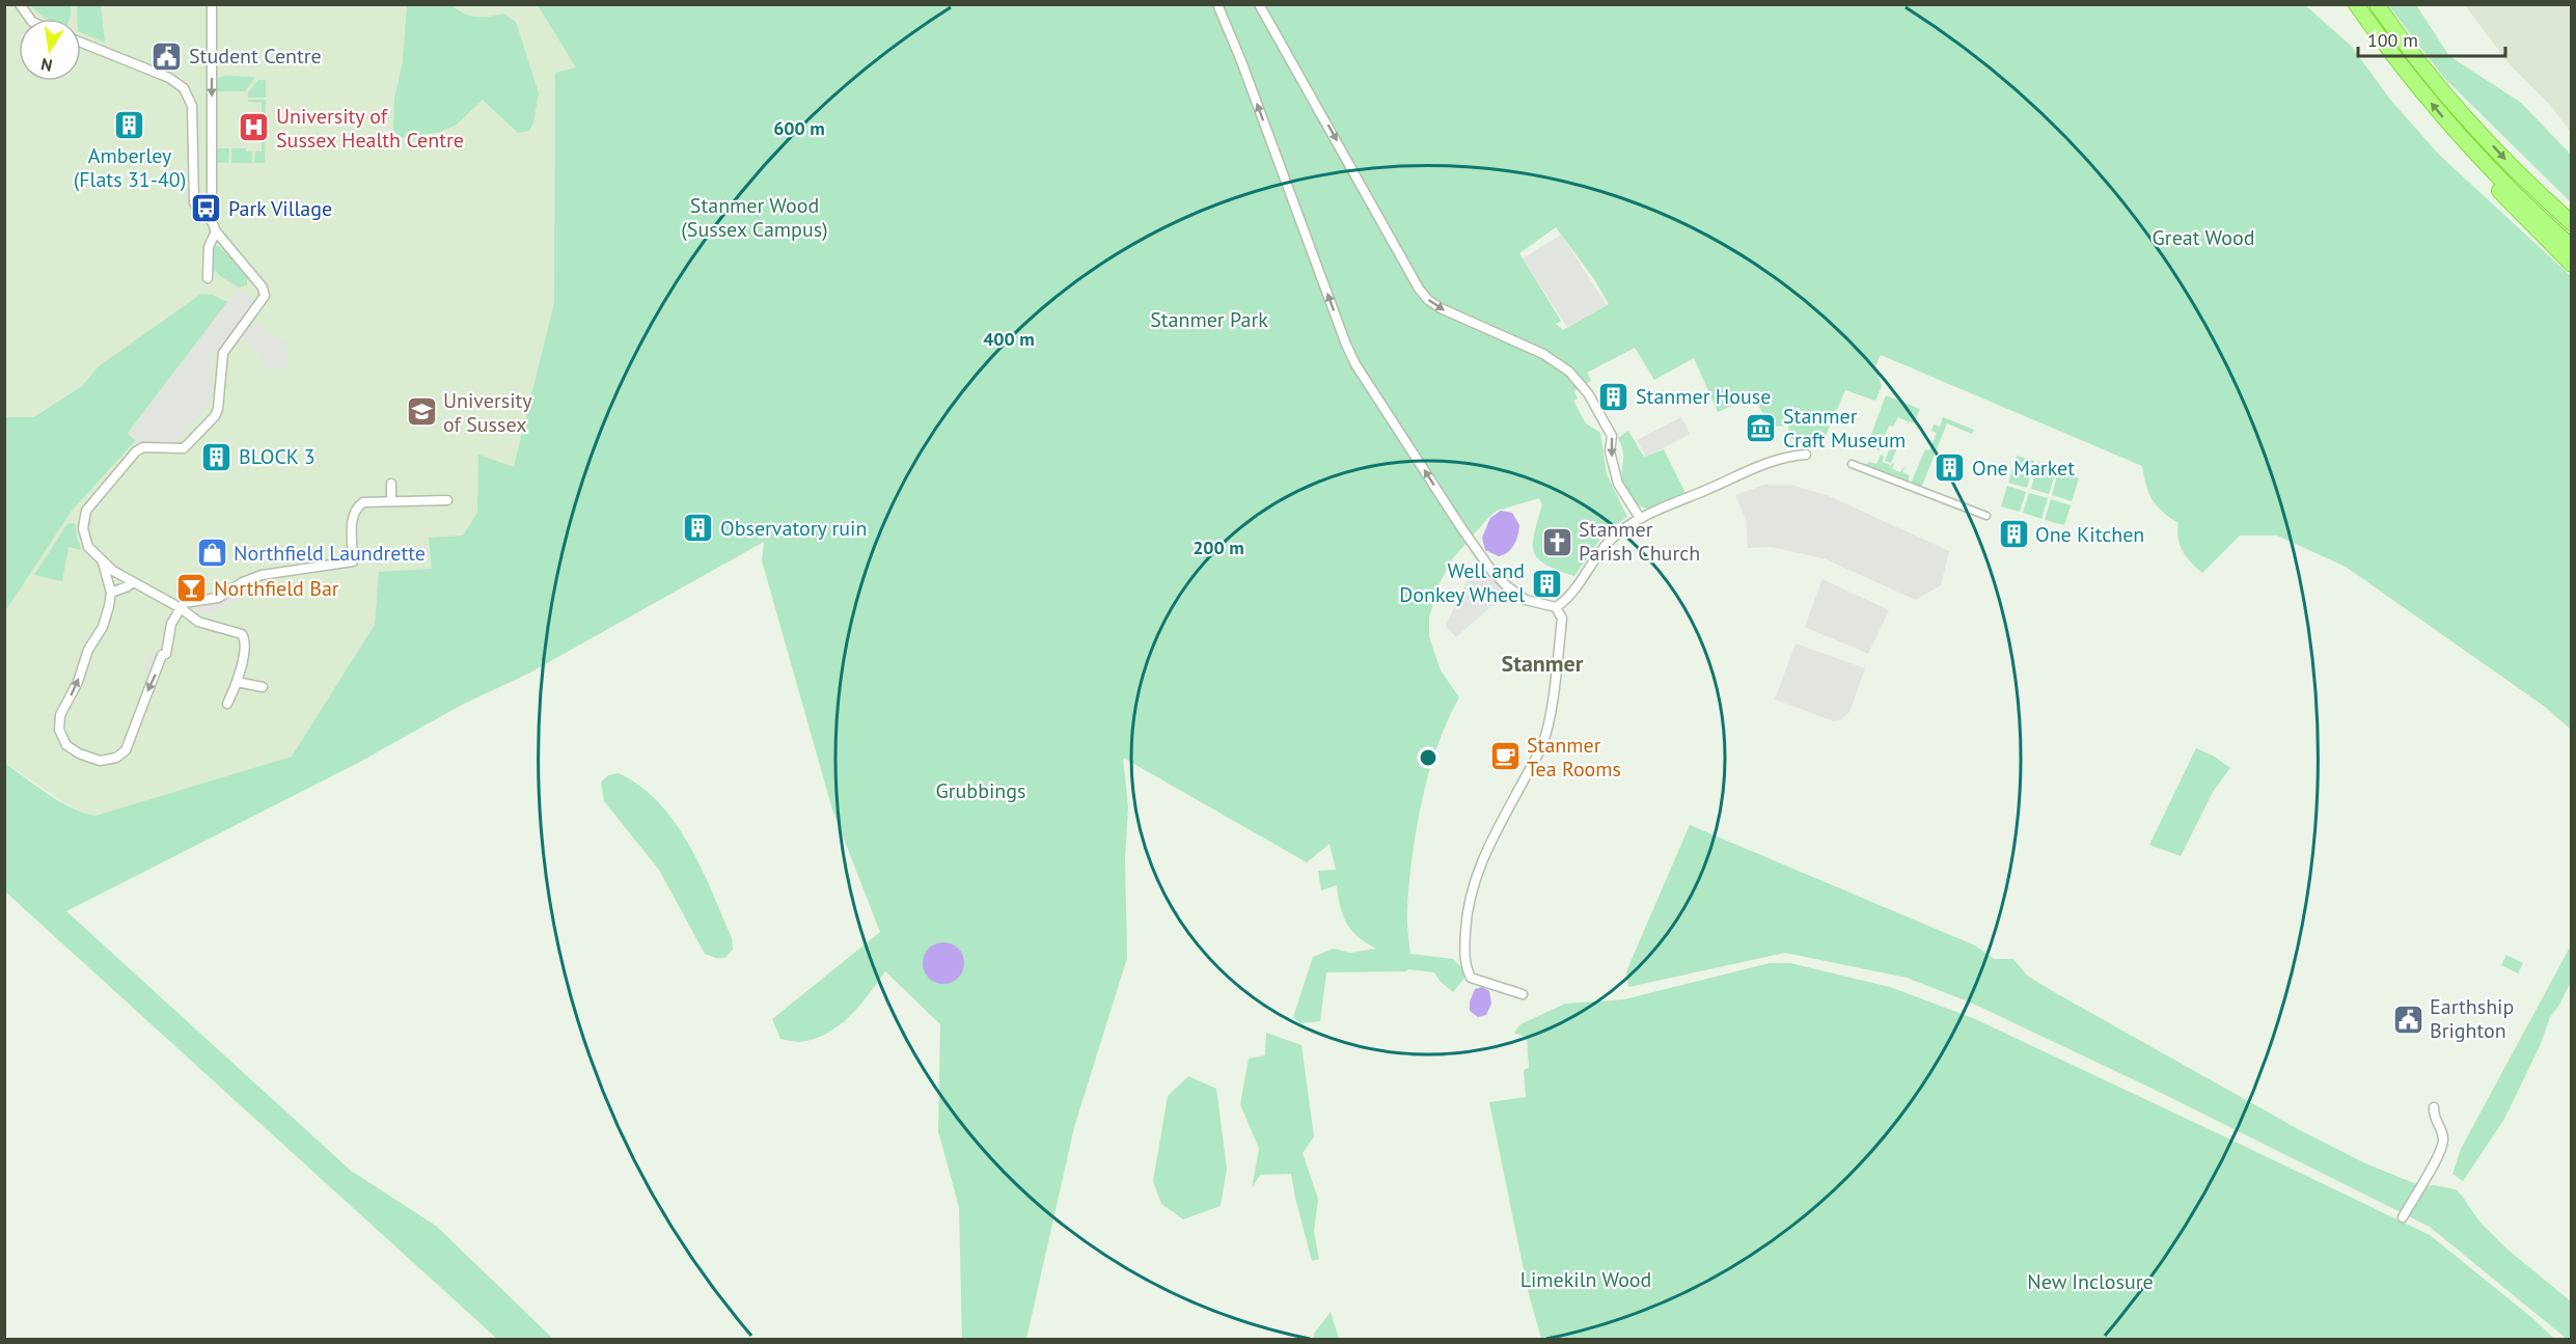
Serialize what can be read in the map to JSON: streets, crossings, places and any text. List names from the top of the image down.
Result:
{
  "districts": ["Stanmer"],
  "parks": [
    "Stanmer Wood (Sussex Campus)",
    "Great Wood",
    "Stanmer Park",
    "Grubbings",
    "Limekiln Wood",
    "New Inclosure"
  ],
  "places": {
    "public building": ["Student Centre", "Earthship Brighton"],
    "building": [
      "Amberley (Flats 31-40)",
      "Stanmer House",
      "BLOCK 3",
      "One Market",
      "Observatory ruin",
      "One Kitchen",
      "Well and Donkey Wheel"
    ],
    "hospital": ["University of Sussex Health Centre"],
    "bus stop": ["Park Village"],
    "school or university": ["University of Sussex"],
    "museum": ["Stanmer Craft Museum"],
    "church": ["Stanmer Parish Church"],
    "shop": ["Northfield Laundrette"],
    "bar": ["Northfield Bar"],
    "cafe": ["Stanmer Tea Rooms"]
  },
  "scale_bar": "100 m",
  "north": "bottom",
  "rings": ["600 m", "400 m", "200 m"]
}
